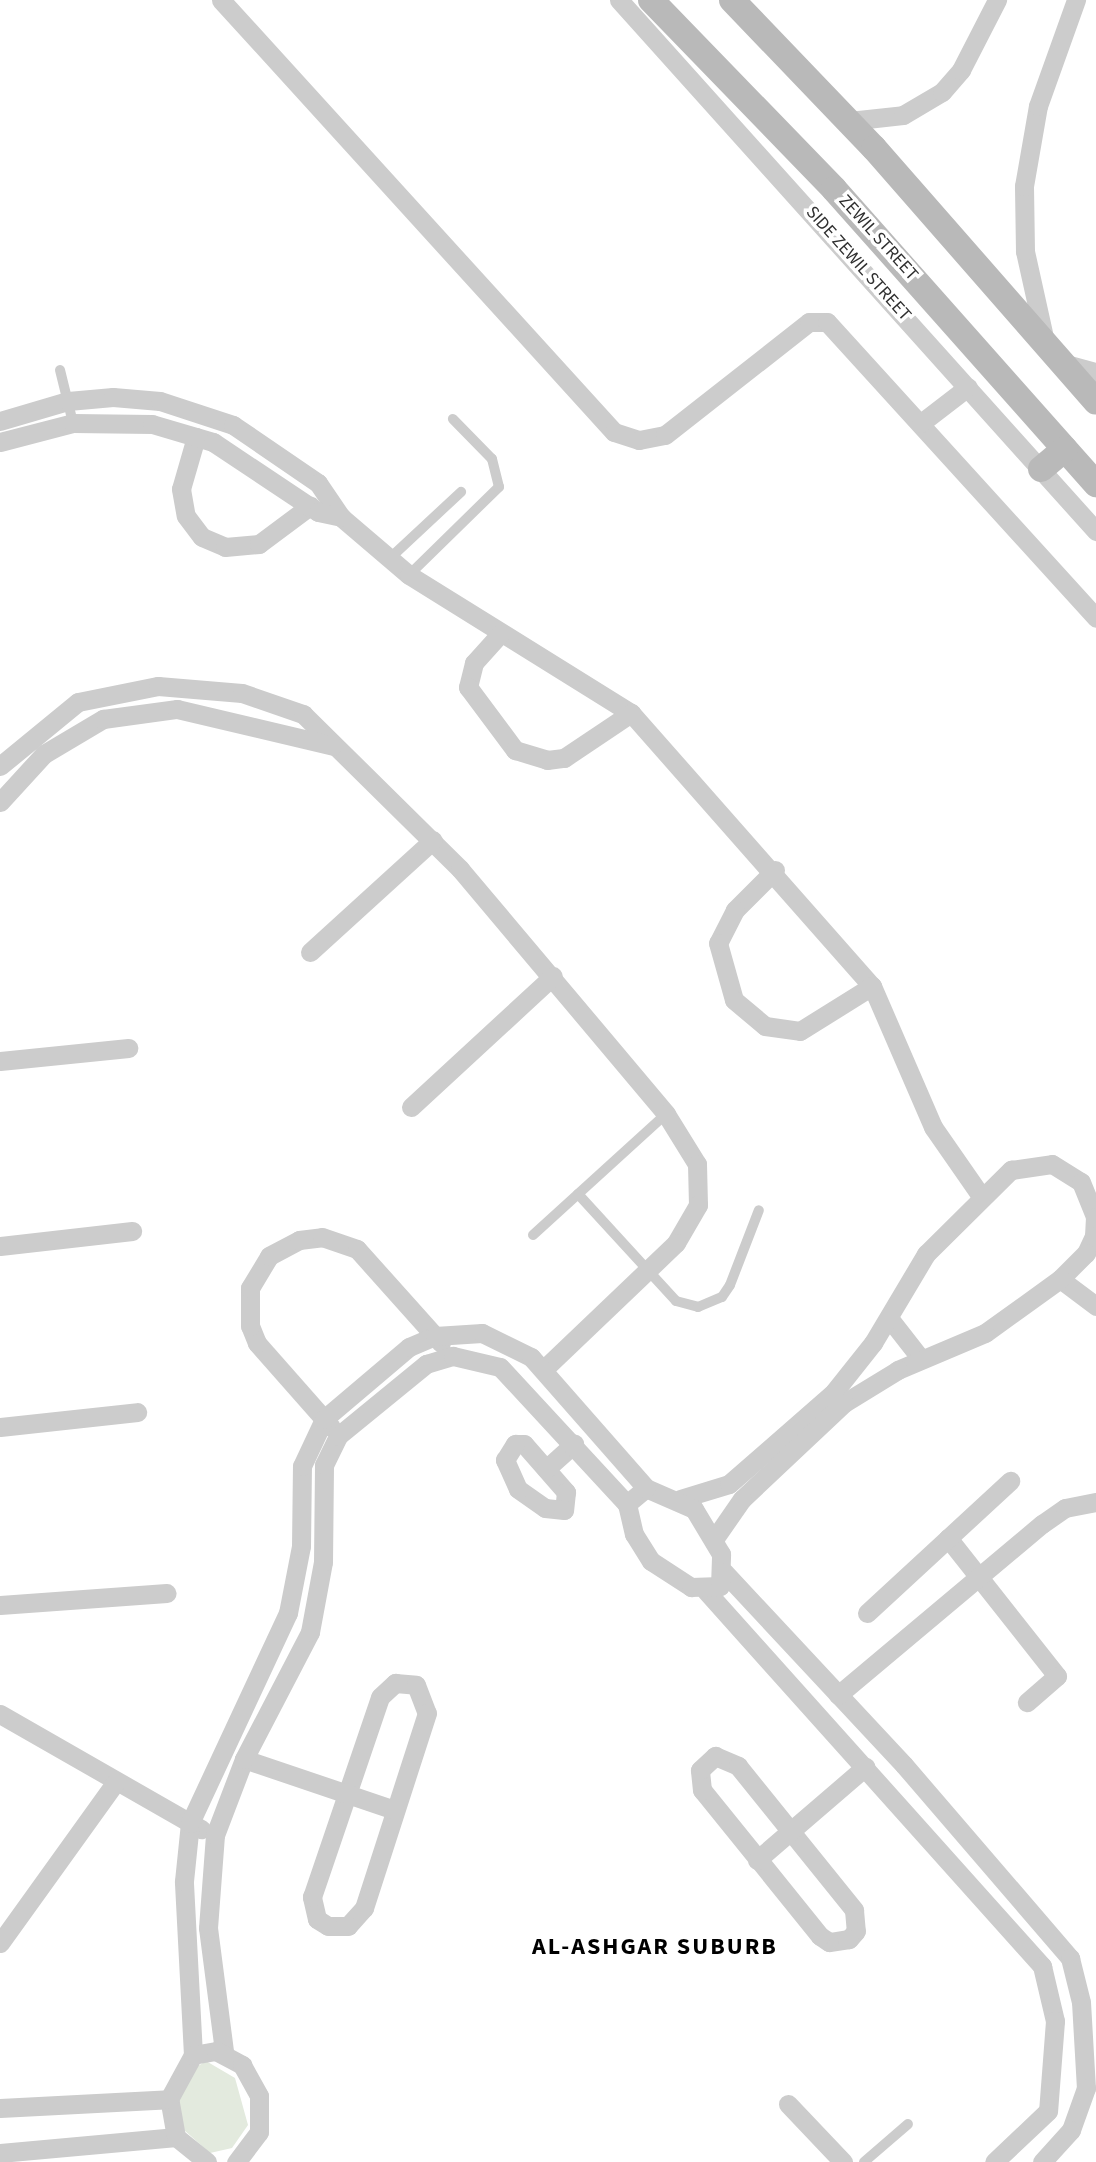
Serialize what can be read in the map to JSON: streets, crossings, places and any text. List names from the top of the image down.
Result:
{
  "streets": {
    "main road": ["ZEWIL STREET"],
    "street": ["SIDE ZEWIL STREET"]
  },
  "districts": ["AL-ASHGAR SUBURB"]
}
